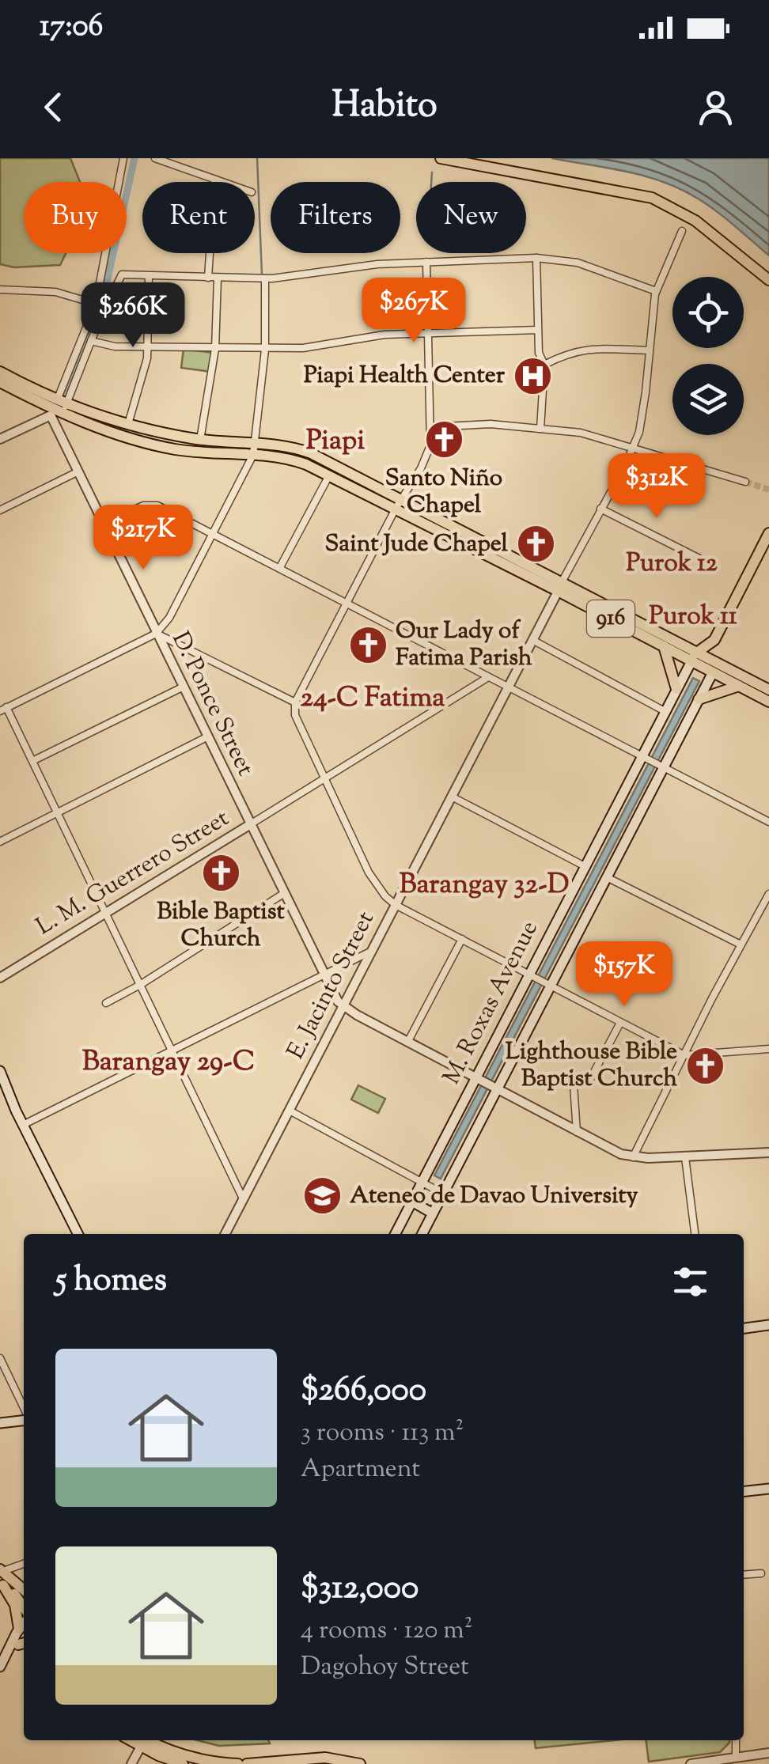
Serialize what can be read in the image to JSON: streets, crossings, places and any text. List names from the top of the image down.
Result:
{
  "streets": {
    "main road": ["916", "M. Roxas Avenue"],
    "street": ["D. Ponce Street", "L. M. Guerrero Street", "E. Jacinto Street"]
  },
  "crossings": [
    ["916", "D. Ponce Street"],
    ["916", "E. Jacinto Street"],
    ["916", "M. Roxas Avenue"],
    ["D. Ponce Street", "L. M. Guerrero Street"],
    ["D. Ponce Street", "E. Jacinto Street"]
  ],
  "districts": [
    "Piapi",
    "Purok 12",
    "Purok 11",
    "24-C Fatima",
    "Barangay 32-D",
    "Barangay 29-C"
  ],
  "places": {
    "hospital": ["Piapi Health Center"],
    "church": [
      "Santo Niño Chapel",
      "Saint Jude Chapel",
      "Our Lady of Fatima Parish",
      "Bible Baptist Church",
      "Lighthouse Bible Baptist Church"
    ],
    "school or university": ["Ateneo de Davao University"]
  },
  "page": {
    "status": "17:06",
    "header": "Habito",
    "chip": [
      "Buy",
      "Rent",
      "Filters",
      "New"
    ],
    "price": [
      "$267K",
      "$266K",
      "$312K",
      "$217K",
      "$157K"
    ],
    "heading": "5 homes",
    "list": [
      {
        "name": "$266,000",
        "note": "3 rooms · 113 m² · Apartment"
      },
      {
        "name": "$312,000",
        "note": "4 rooms · 120 m² · Dagohoy Street"
      }
    ]
  }
}
